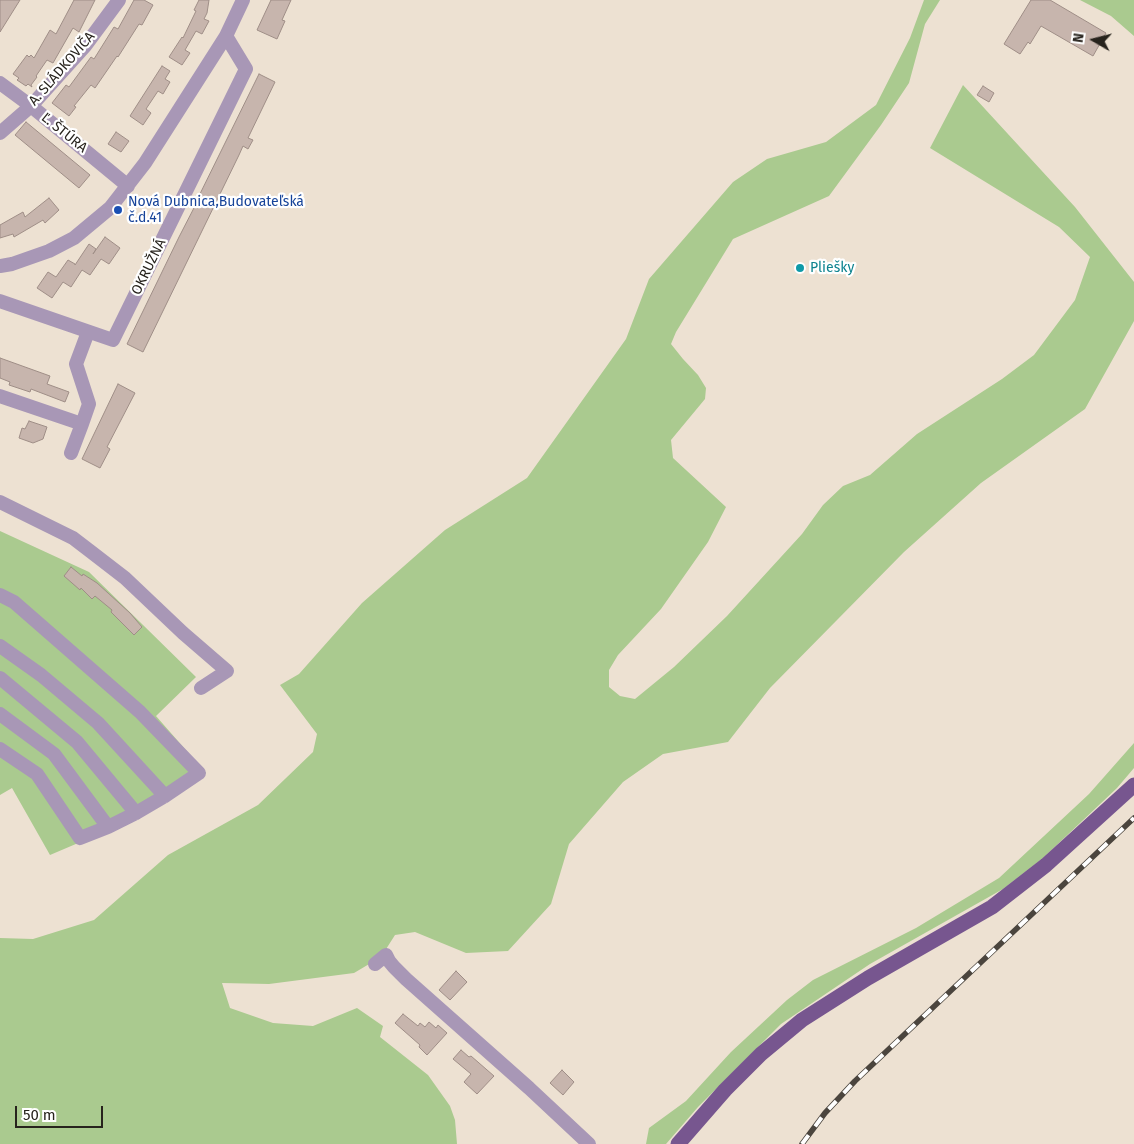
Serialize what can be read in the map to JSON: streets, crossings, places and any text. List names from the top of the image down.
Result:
{
  "streets": {
    "street": ["A. SLÁDKOVIČA", "Ľ. ŠTÚRA", "OKRUŽNÁ"]
  },
  "crossings": [
    ["A. SLÁDKOVIČA", "Ľ. ŠTÚRA"]
  ],
  "places": ["Nová Dubnica,Budovateľská č.d.41", "Pliešky"],
  "scale_bar": "50 m",
  "north": "left"
}
